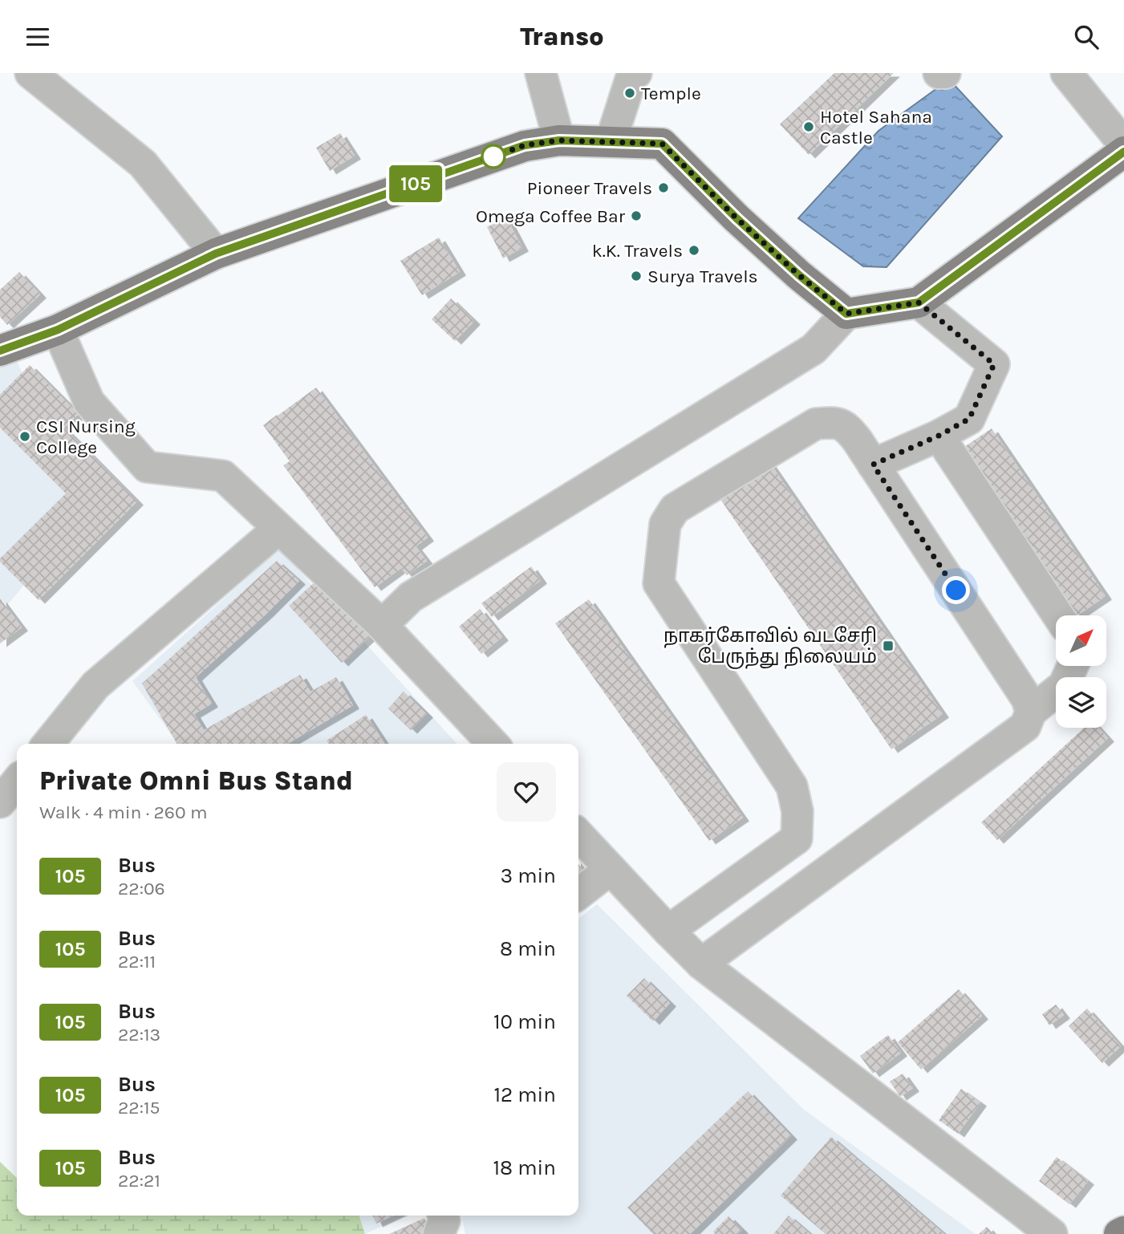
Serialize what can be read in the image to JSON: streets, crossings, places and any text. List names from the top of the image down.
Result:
{
  "places": {
    "other": [
      "Temple",
      "Hotel Sahana Castle",
      "Pioneer Travels",
      "Omega Coffee Bar",
      "k.K. Travels",
      "Surya Travels",
      "CSI Nursing College"
    ],
    "transit": ["நாகர்கோவில் வடசேரி பேருந்து நிலையம்"]
  },
  "lines": ["bus line 105"],
  "north": "top right",
  "page": {
    "header": "Transo",
    "on_map": "105",
    "heading": ["Private Omni Bus Stand", "Walk · 4 min · 260 m"],
    "list": [
      {
        "mark": "105",
        "name": "Bus",
        "note": "22:06",
        "value": "3 min"
      },
      {
        "mark": "105",
        "name": "Bus",
        "note": "22:11",
        "value": "8 min"
      },
      {
        "mark": "105",
        "name": "Bus",
        "note": "22:13",
        "value": "10 min"
      },
      {
        "mark": "105",
        "name": "Bus",
        "note": "22:15",
        "value": "12 min"
      },
      {
        "mark": "105",
        "name": "Bus",
        "note": "22:21",
        "value": "18 min"
      }
    ]
  }
}
